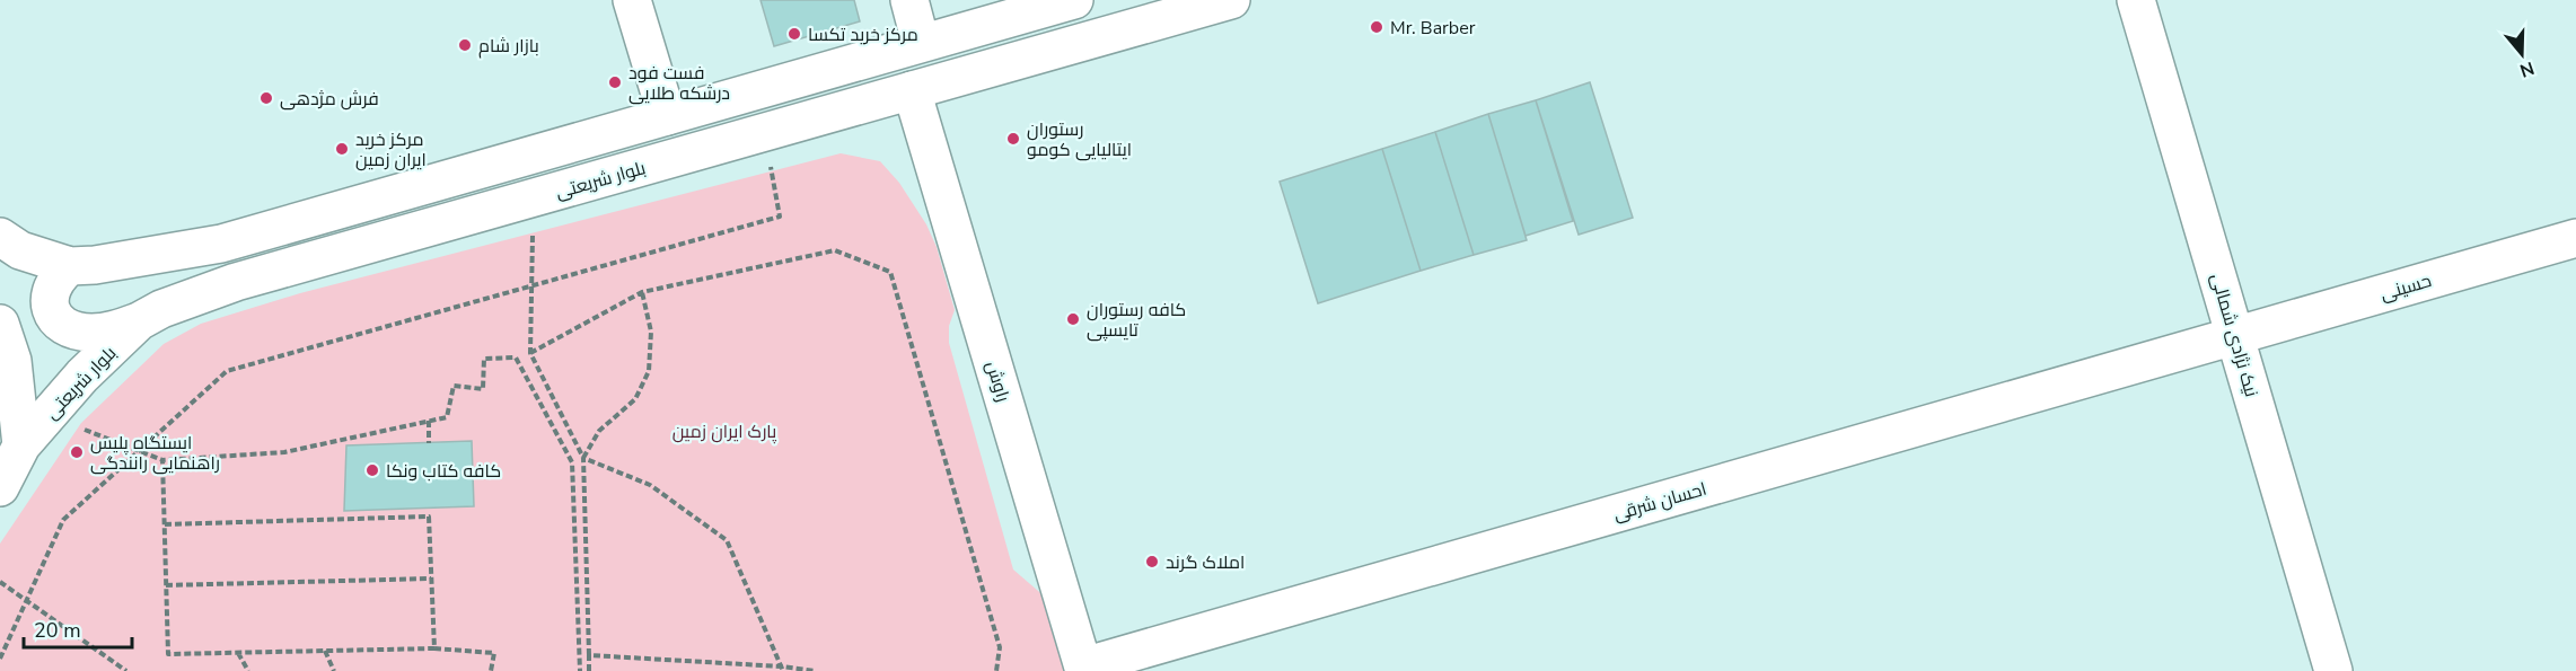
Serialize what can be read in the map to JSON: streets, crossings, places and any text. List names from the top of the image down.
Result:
{
  "streets": {
    "street": [
      "بلوار شریعتی",
      "حسینی",
      "نیک نژادی شمالی",
      "راوش",
      "احسان شرقی"
    ]
  },
  "crossings": [
    ["بلوار شریعتی", "راوش"],
    ["حسینی", "نیک نژادی شمالی"],
    ["حسینی", "احسان شرقی"],
    ["نیک نژادی شمالی", "احسان شرقی"],
    ["راوش", "احسان شرقی"]
  ],
  "parks": ["پارک ایران زمین"],
  "places": [
    "Mr. Barber",
    "مرکز خرید تکسا",
    "بازار شام",
    "فست فود درشکه طلایی",
    "فرش مژدهی",
    "رستوران ایتالیایی کومو",
    "مرکز خرید ایران زمین",
    "کافه رستوران تایسپی",
    "ایستگاه پلیس راهنمایی رانندگی",
    "کافه کتاب ونکا",
    "املاک گرند"
  ],
  "scale_bar": "20 m",
  "north": "bottom"
}
